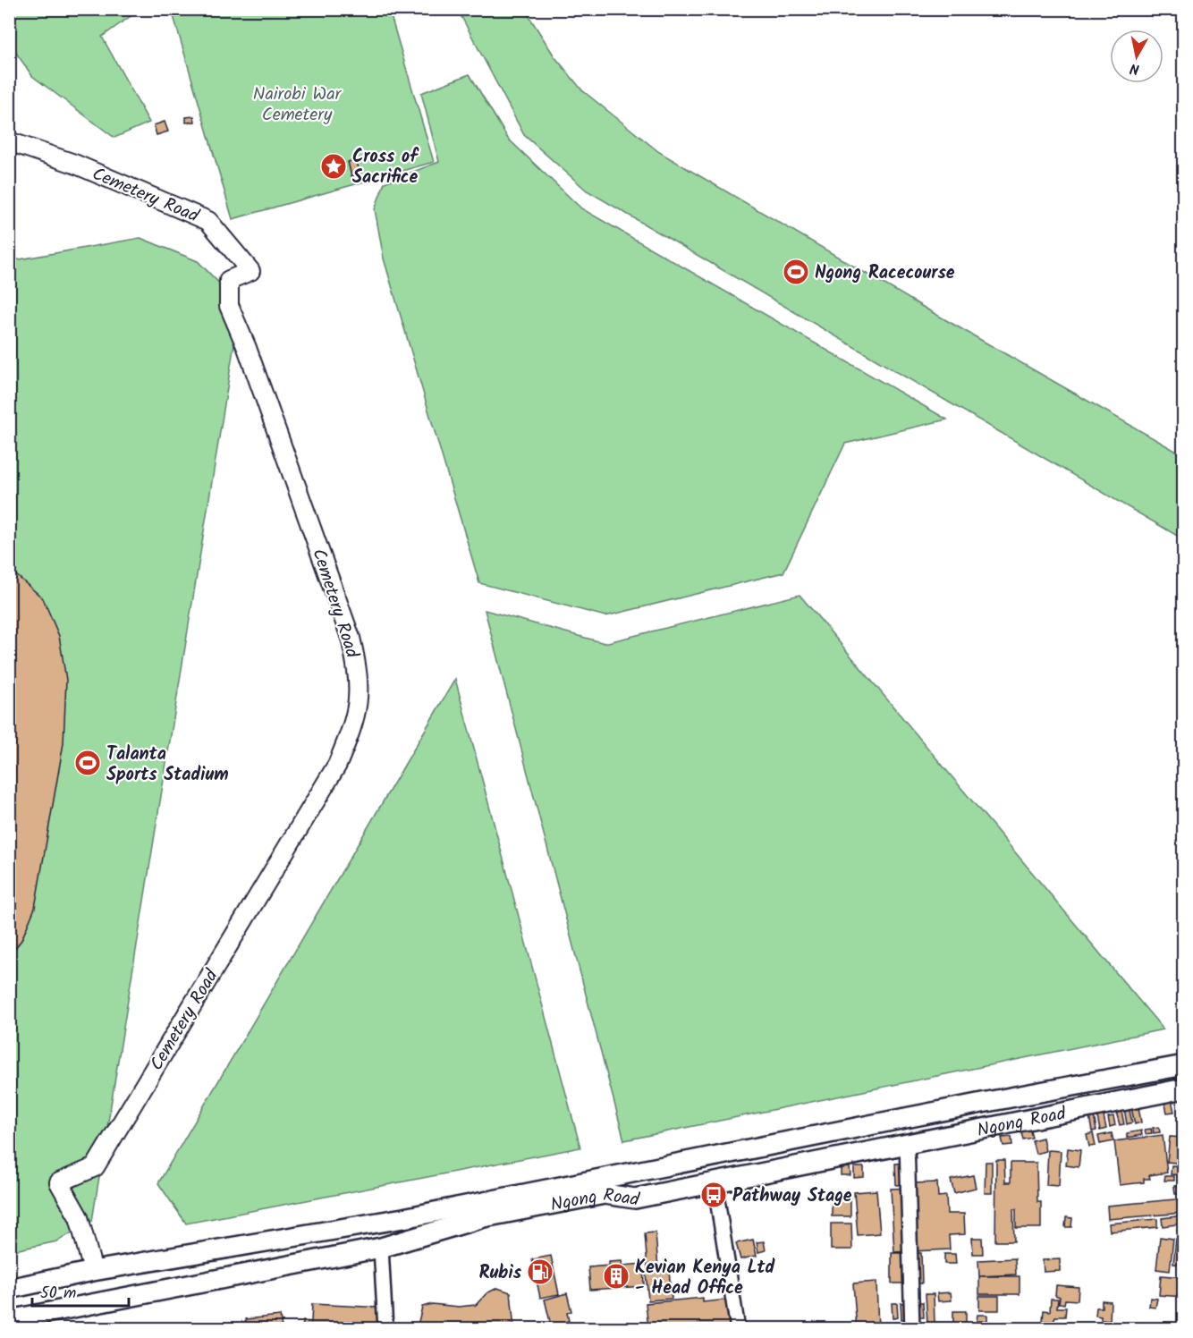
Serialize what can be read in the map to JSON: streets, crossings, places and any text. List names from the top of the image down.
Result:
{
  "streets": {
    "main road": ["Ngong Road"],
    "street": ["Cemetery Road"]
  },
  "crossings": [
    ["Cemetery Road", "Ngong Road"]
  ],
  "parks": ["Nairobi War Cemetery"],
  "places": {
    "place": ["Cross of Sacrifice"],
    "sports": ["Ngong Racecourse", "Talanta Sports Stadium"],
    "bus stop": ["Pathway Stage"],
    "fuel station": ["Rubis"],
    "building": ["Kevian Kenya Ltd - Head Office"]
  },
  "scale_bar": "50 m",
  "north": "bottom"
}
